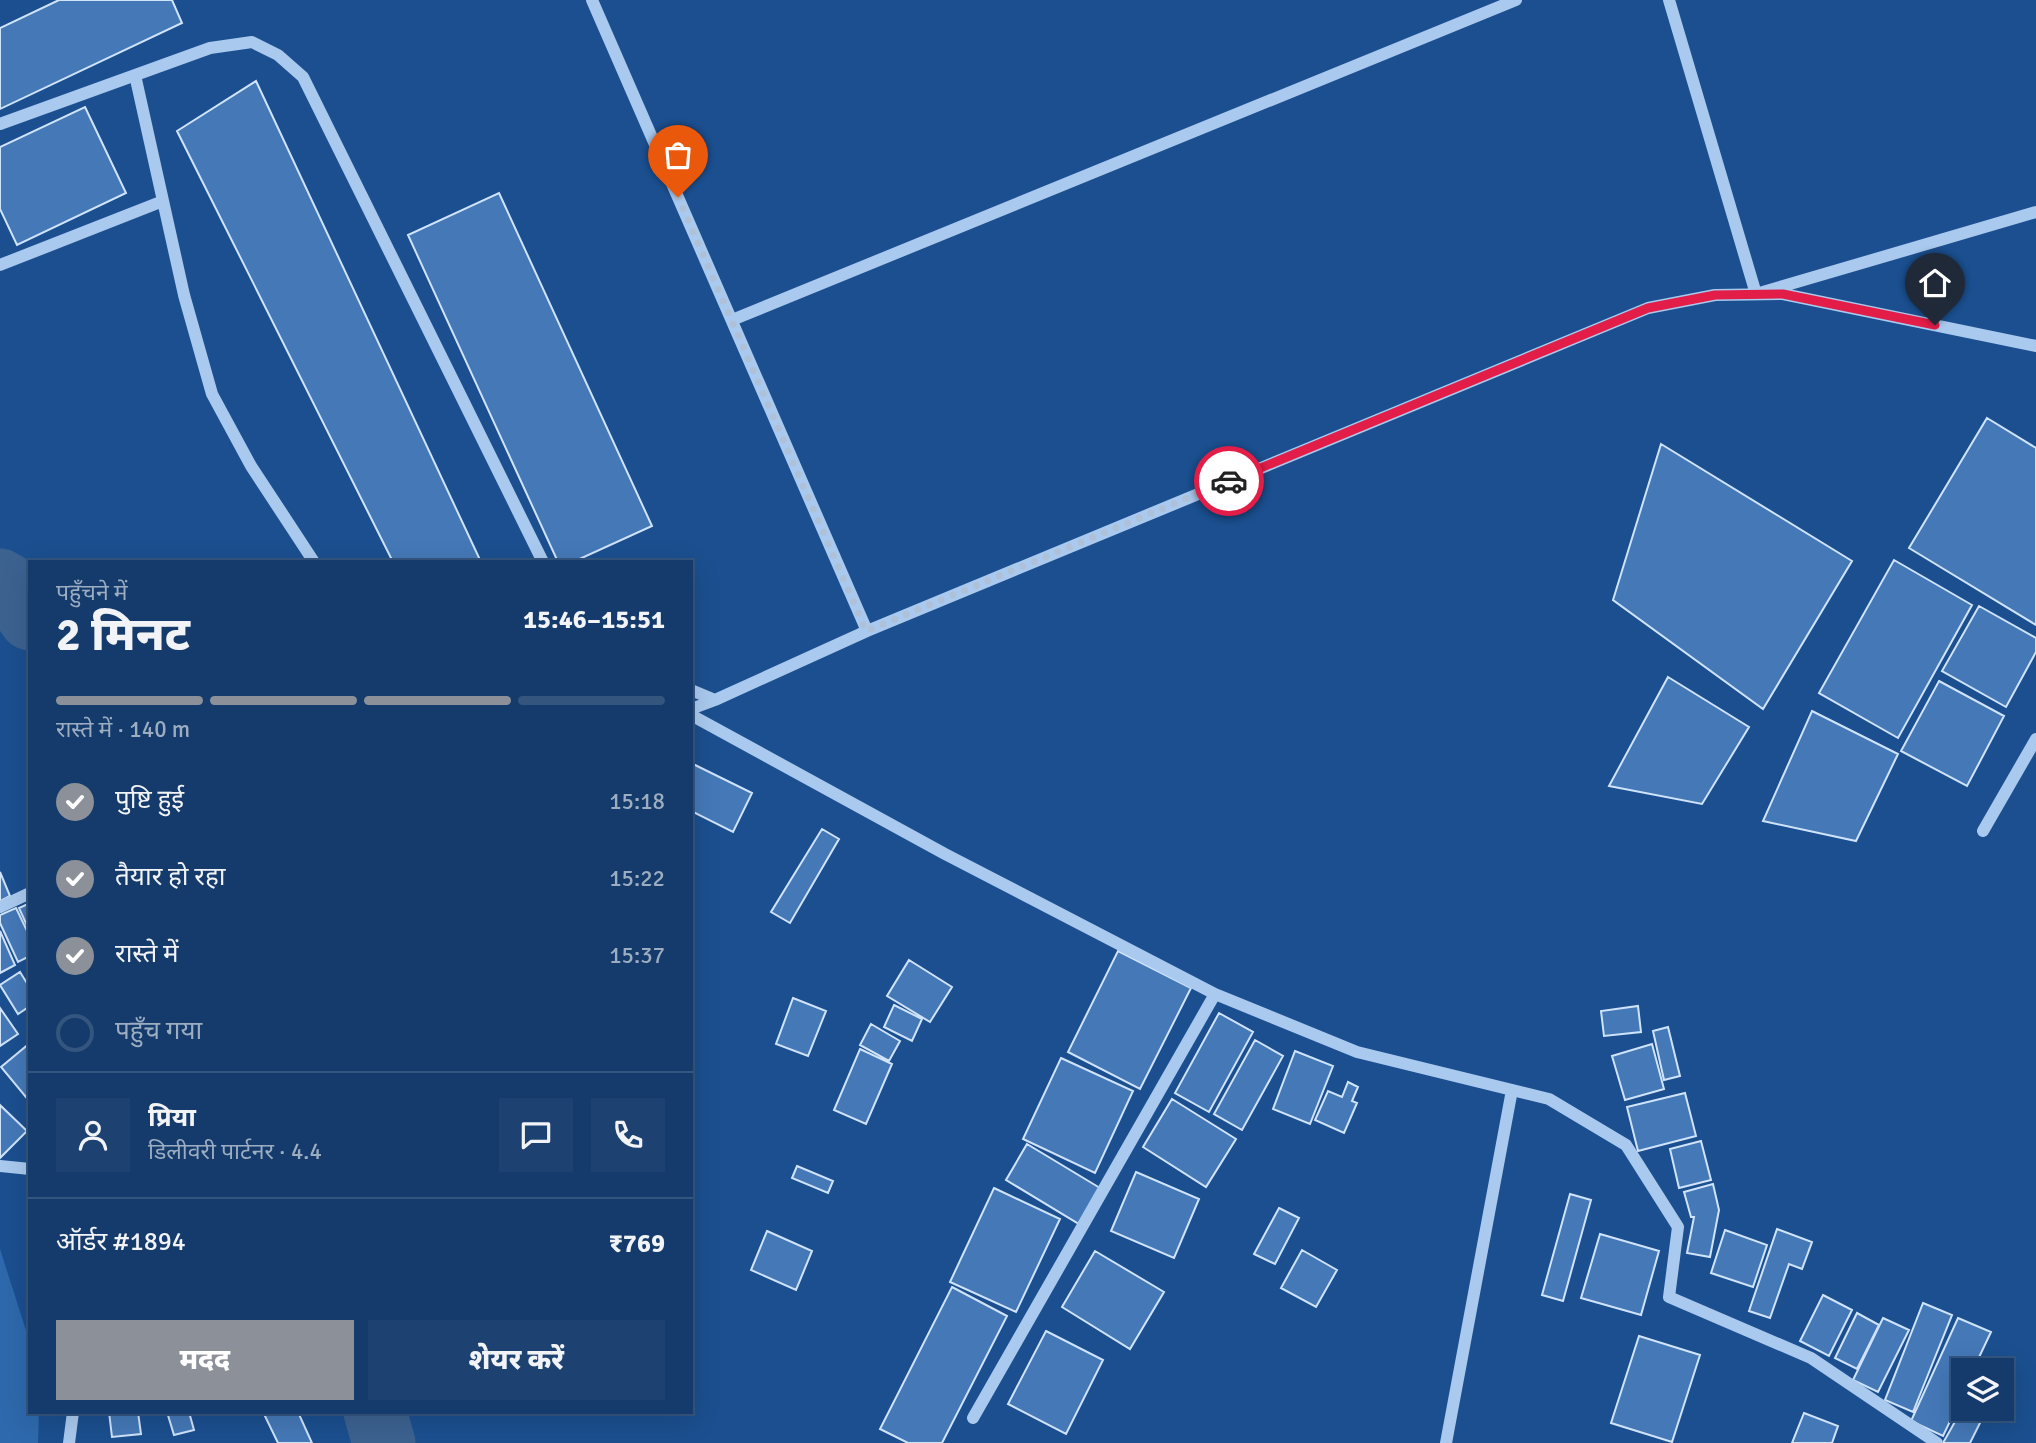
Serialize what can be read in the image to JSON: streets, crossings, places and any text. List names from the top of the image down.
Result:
{
  "page": {
    "heading": ["2 मिनट", "पहुँचने में", "15:46–15:51"],
    "panel": [
      "प्रिया",
      "डिलीवरी पार्टनर · 4.4",
      "ऑर्डर #1894",
      "₹769"
    ],
    "bar": "रास्ते में · 140 m",
    "list": [
      ["पुष्टि हुई", "15:18"],
      ["तैयार हो रहा", "15:22"],
      ["रास्ते में", "15:37"],
      "पहुँच गया"
    ],
    "buttons": ["मदद", "शेयर करें"]
  }
}
